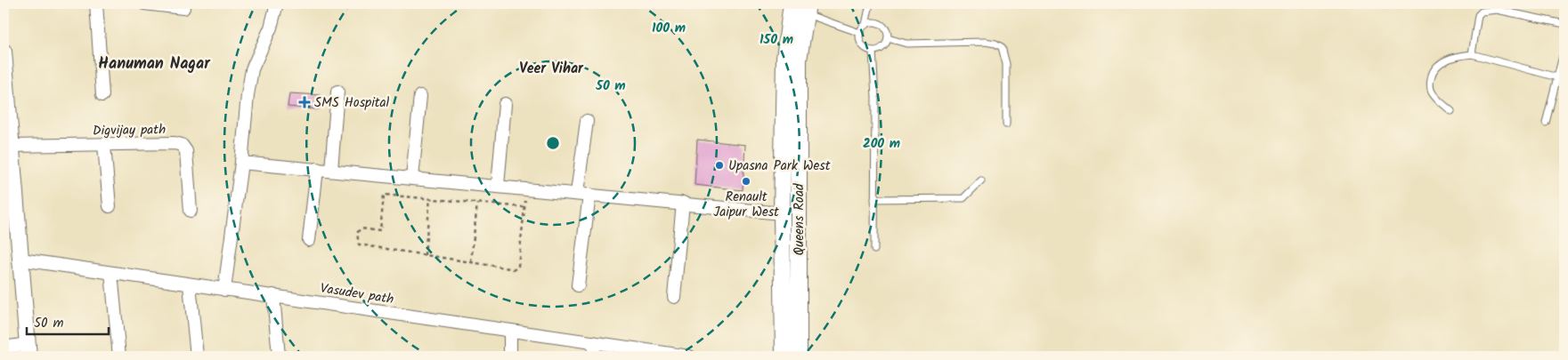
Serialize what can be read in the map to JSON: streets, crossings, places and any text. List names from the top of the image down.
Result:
{
  "streets": {
    "street": ["Digvijay path", "Queens Road", "Vasudev path"]
  },
  "districts": ["Hanuman Nagar", "Veer Vihar"],
  "places": {
    "health": ["SMS Hospital"],
    "other": ["Upasna Park West", "Renault Jaipur West"]
  },
  "scale_bar": "50 m",
  "rings": [
    "100 m",
    "150 m",
    "50 m",
    "200 m"
  ]
}
